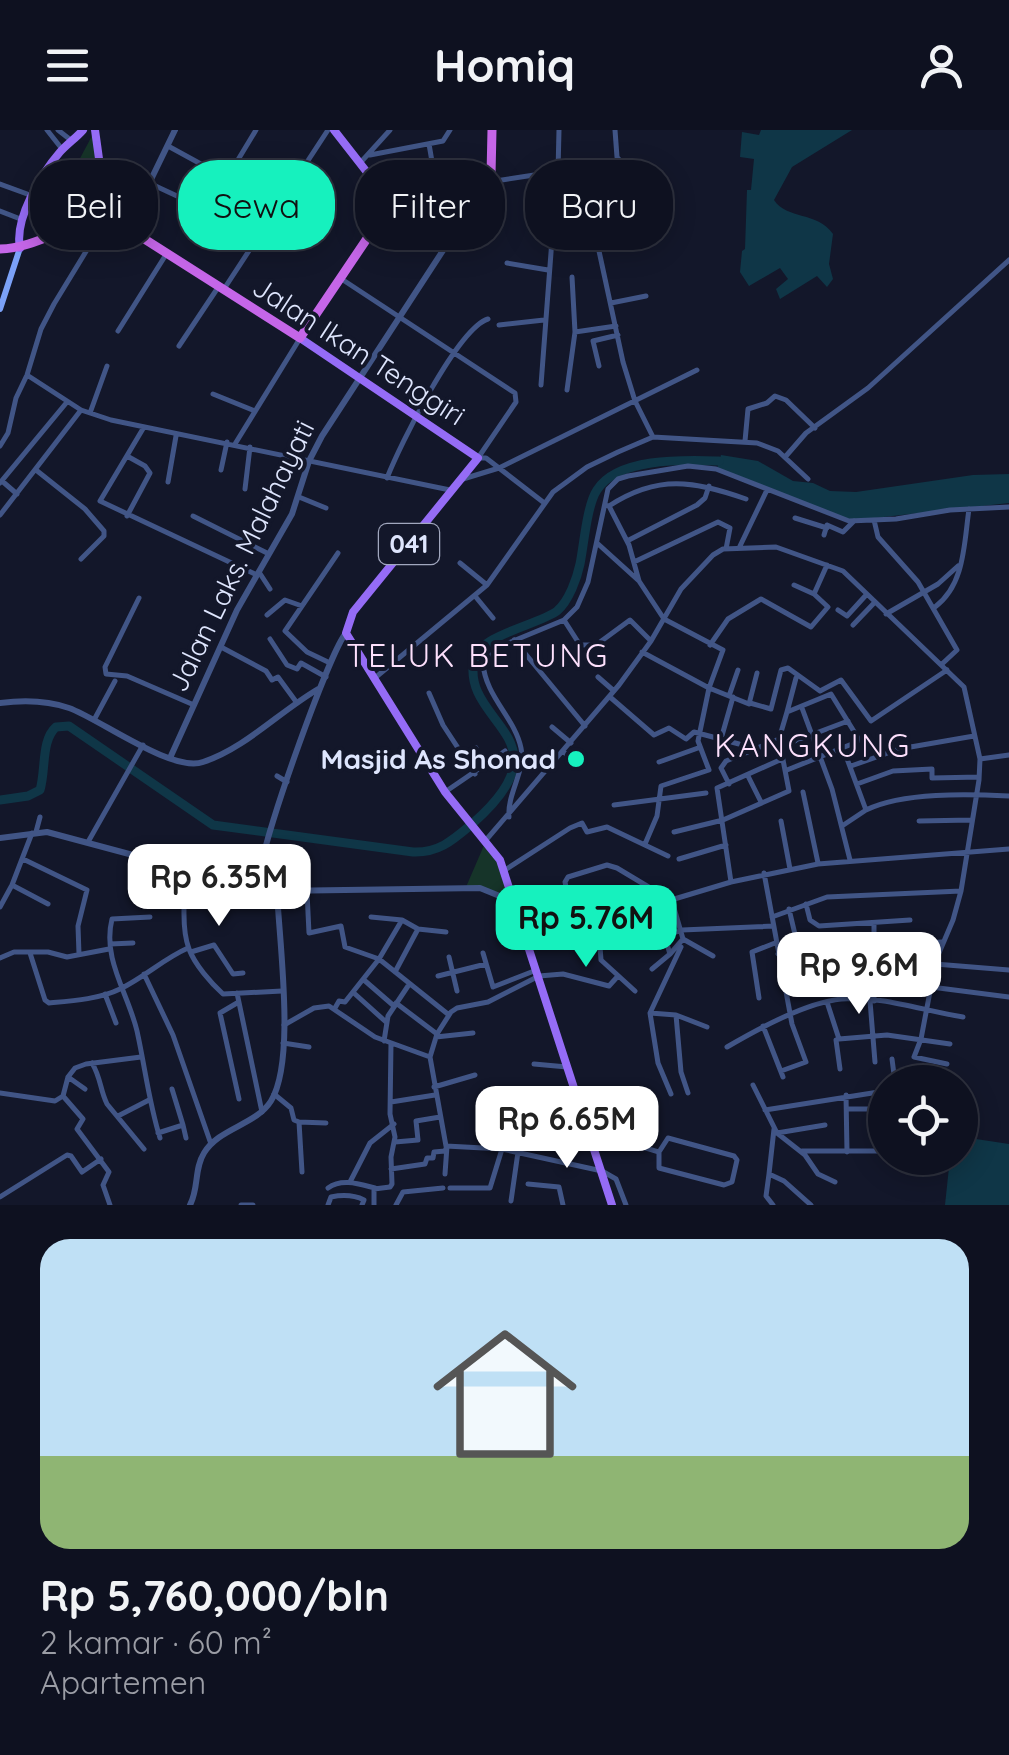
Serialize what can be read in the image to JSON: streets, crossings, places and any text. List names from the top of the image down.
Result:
{
  "streets": {
    "highway": ["Jalan Ikan Tenggiri"],
    "main road": ["041"],
    "street": ["Jalan Laks. Malahayati"]
  },
  "crossings": [
    ["Jalan Ikan Tenggiri", "041"],
    ["Jalan Ikan Tenggiri", "Jalan Laks. Malahayati"]
  ],
  "districts": ["TELUK BETUNG", "KANGKUNG"],
  "places": ["Masjid As Shonad"],
  "page": {
    "header": "Homiq",
    "chip": [
      "Beli",
      "Sewa",
      "Filter",
      "Baru"
    ],
    "price": [
      "Rp 6.35M",
      "Rp 5.76M",
      "Rp 9.6M",
      "Rp 6.65M"
    ],
    "list": [
      {
        "name": "Rp 5,760,000/bln",
        "note": "2 kamar · 60 m² · Apartemen"
      }
    ]
  }
}
